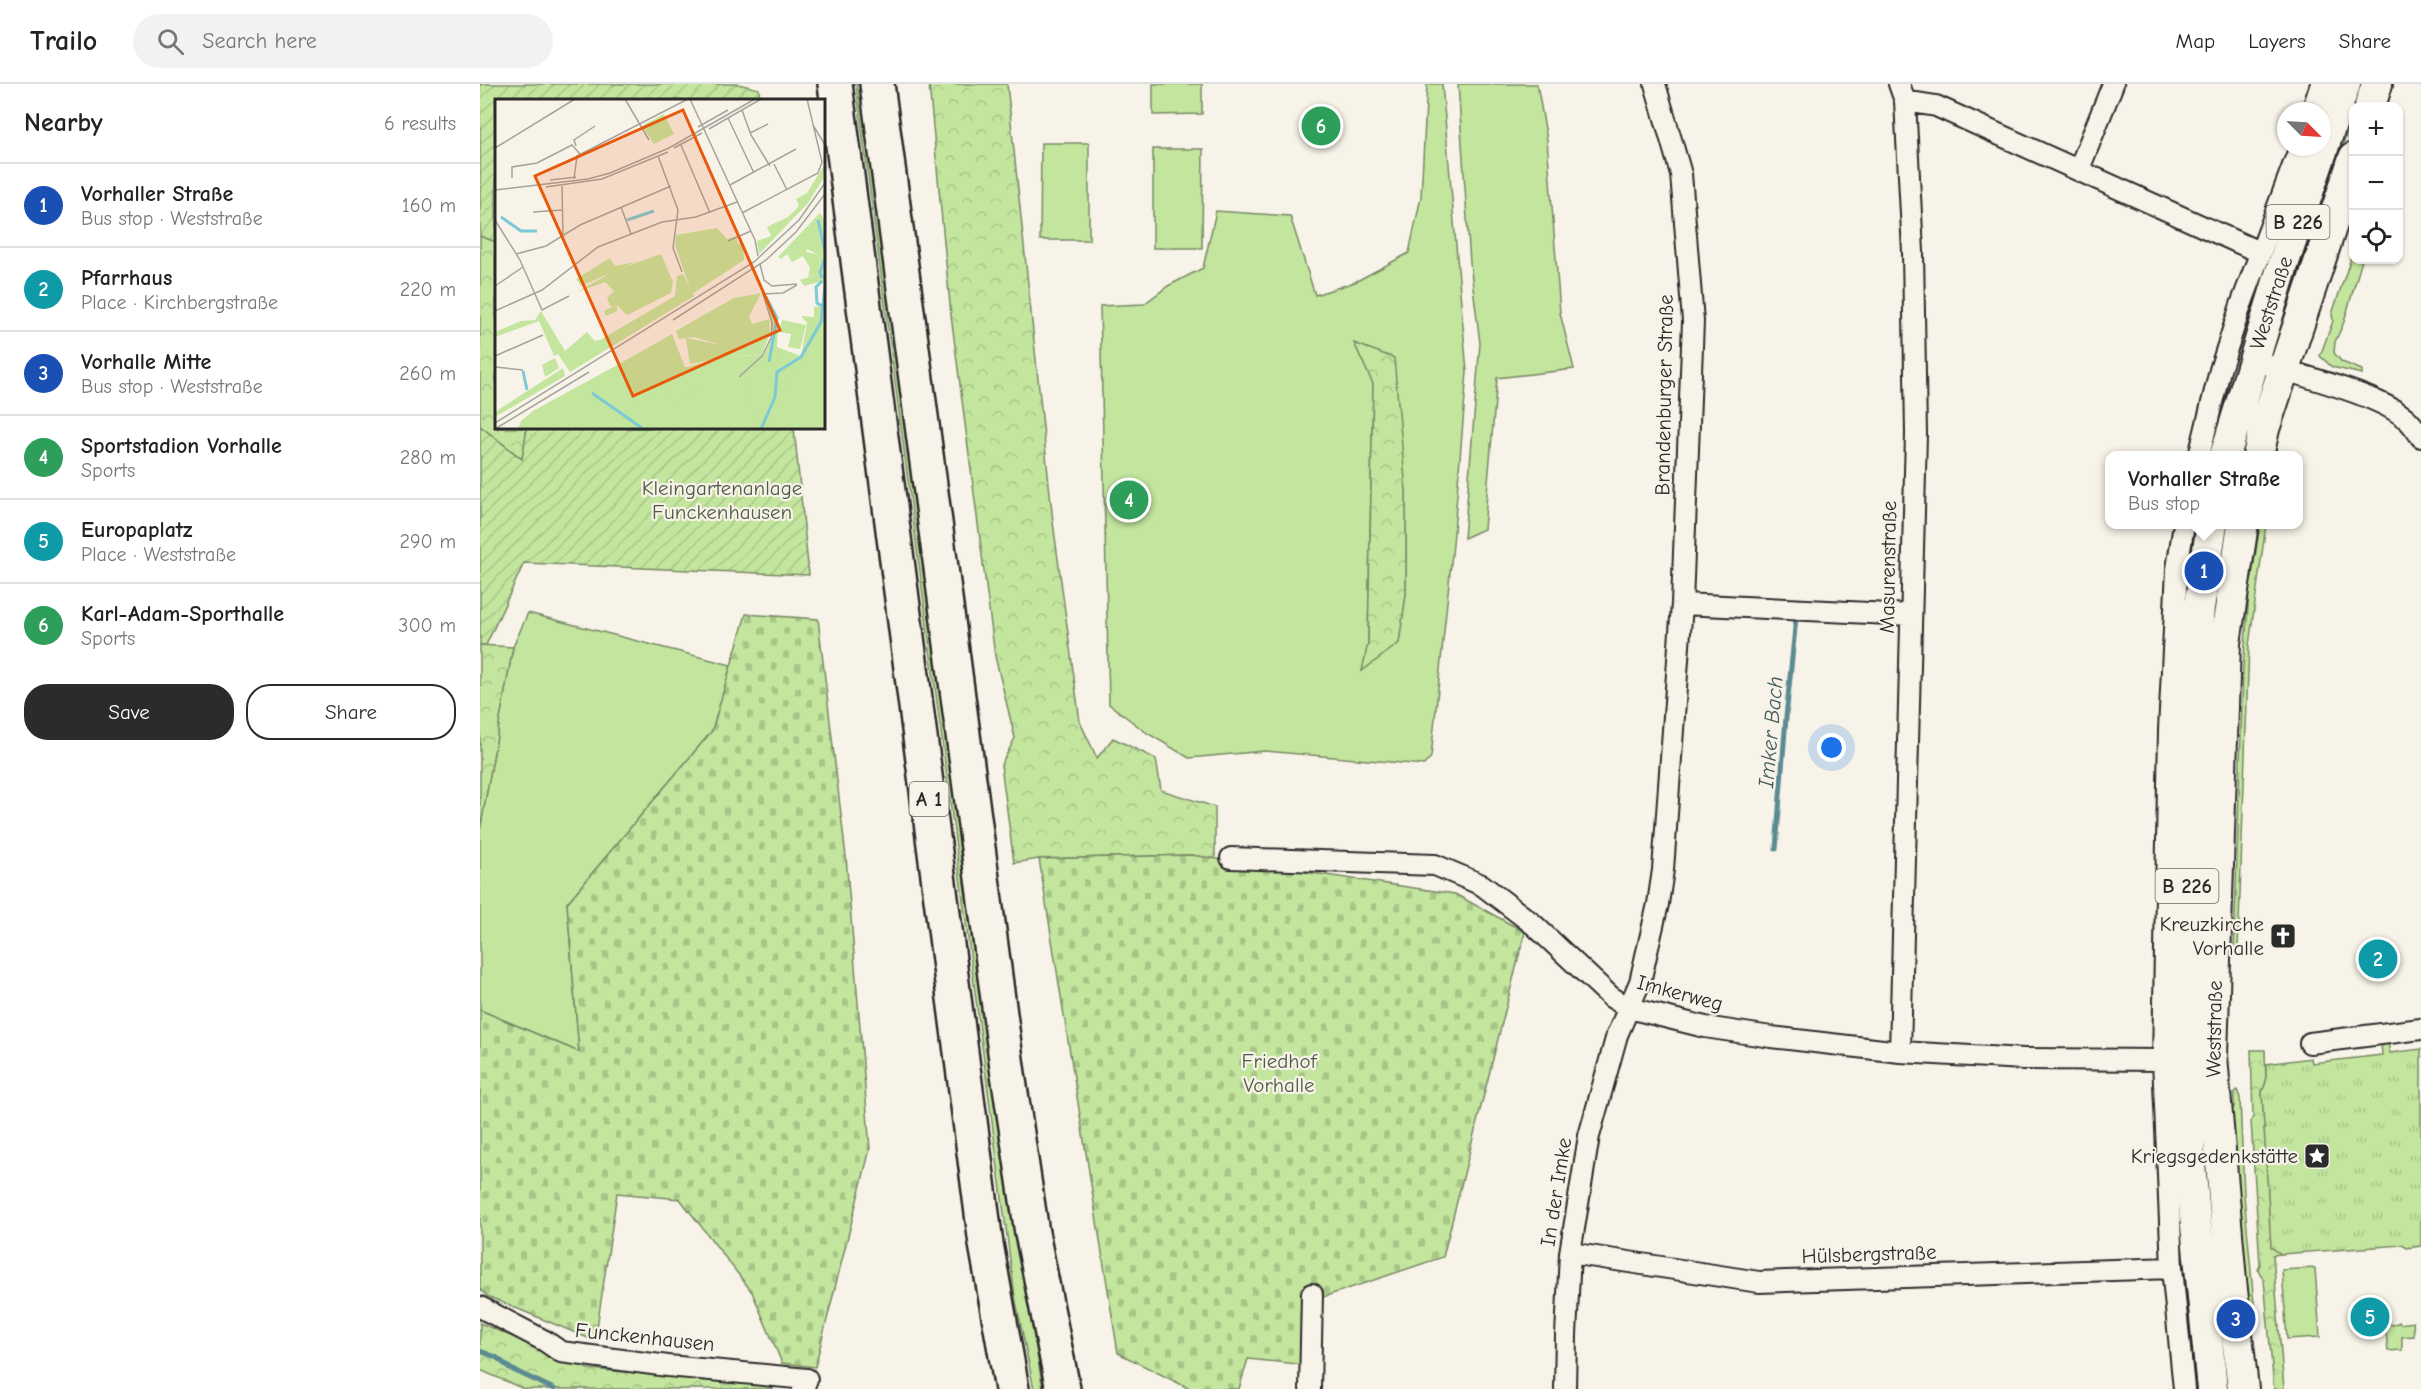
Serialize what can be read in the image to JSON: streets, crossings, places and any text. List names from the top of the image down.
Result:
{
  "streets": {
    "highway": ["A 1"],
    "main road": ["B 226", "Weststraße"],
    "street": [
      "Brandenburger Straße",
      "Masurenstraße",
      "Imkerweg",
      "In der Imke",
      "Hülsbergstraße",
      "Funckenhausen"
    ]
  },
  "crossings": [
    ["Brandenburger Straße", "Imkerweg"],
    ["Brandenburger Straße", "In der Imke"],
    ["Masurenstraße", "Imkerweg"],
    ["Imkerweg", "In der Imke"],
    ["In der Imke", "Hülsbergstraße"]
  ],
  "water": ["Imker Bach"],
  "parks": ["Kleingartenanlage Funckenhausen", "Friedhof Vorhalle"],
  "places": {
    "church": ["Kreuzkirche Vorhalle"],
    "place": ["Kriegsgedenkstätte"]
  },
  "north": "bottom right",
  "page": {
    "header": "Trailo",
    "search": "Search here",
    "nav": ["Map", "Layers", "Share"],
    "heading": ["Nearby", "6 results"],
    "map_buttons": ["+", "−"],
    "pins": [
      "6",
      "4",
      "1",
      "2",
      "5",
      "3"
    ],
    "list": [
      {
        "mark": "1",
        "name": "Vorhaller Straße",
        "note": "Bus stop · Weststraße",
        "value": "160 m"
      },
      {
        "mark": "2",
        "name": "Pfarrhaus",
        "note": "Place · Kirchbergstraße",
        "value": "220 m"
      },
      {
        "mark": "3",
        "name": "Vorhalle Mitte",
        "note": "Bus stop · Weststraße",
        "value": "260 m"
      },
      {
        "mark": "4",
        "name": "Sportstadion Vorhalle",
        "note": "Sports",
        "value": "280 m"
      },
      {
        "mark": "5",
        "name": "Europaplatz",
        "note": "Place · Weststraße",
        "value": "290 m"
      },
      {
        "mark": "6",
        "name": "Karl-Adam-Sporthalle",
        "note": "Sports",
        "value": "300 m"
      }
    ],
    "popup": ["Vorhaller Straße", "Bus stop"],
    "buttons": ["Save", "Share"]
  }
}
